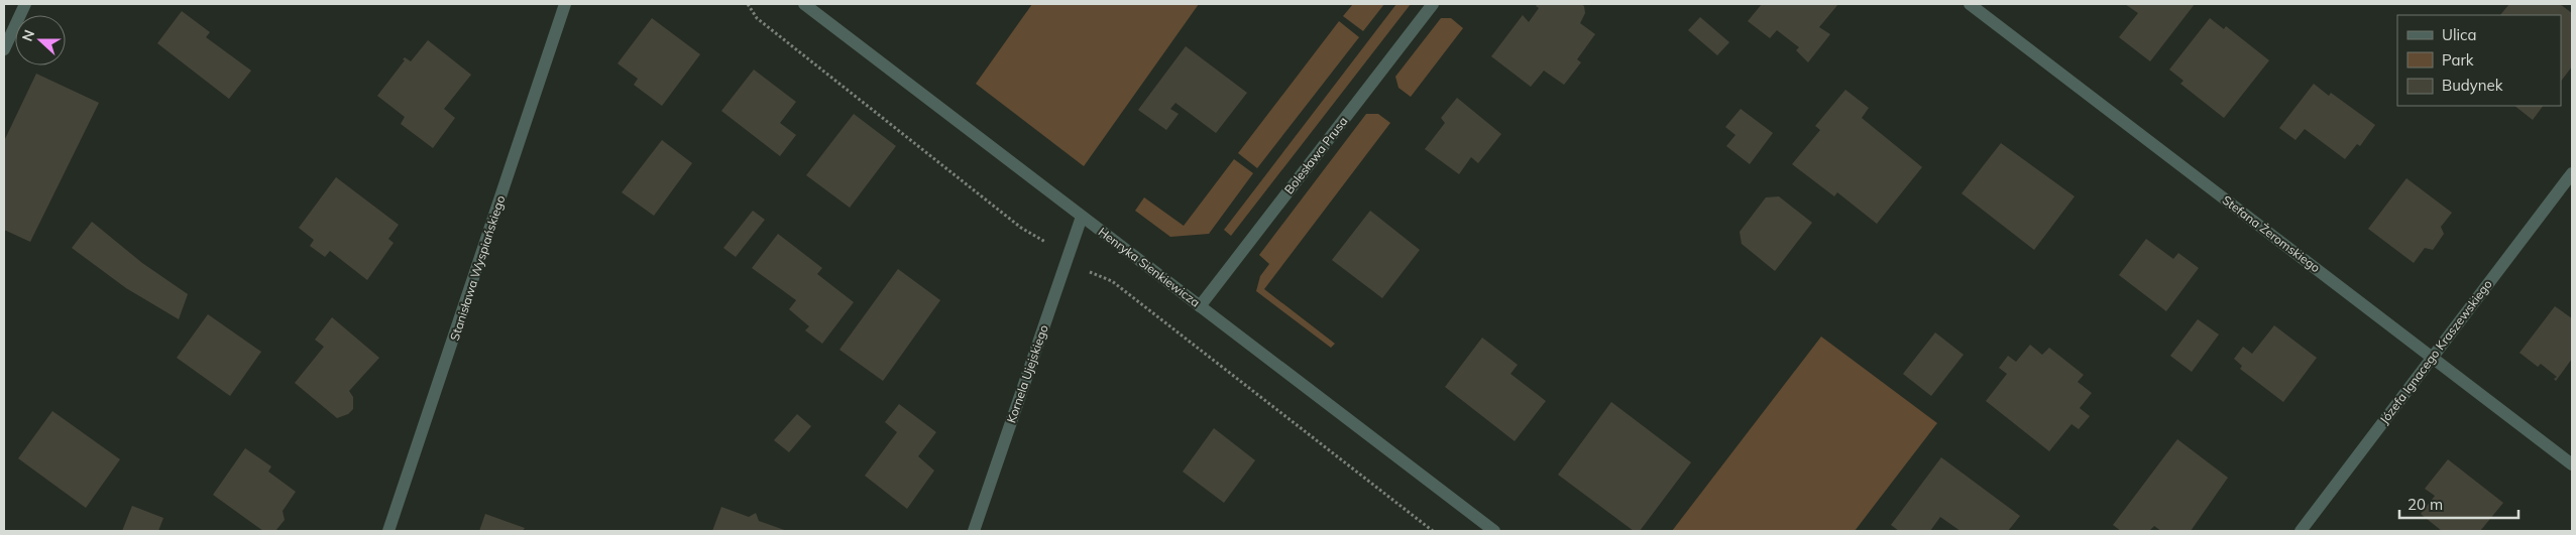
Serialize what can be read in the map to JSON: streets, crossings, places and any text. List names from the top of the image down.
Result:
{
  "streets": {
    "street": [
      "Bolesława Prusa",
      "Stefana Żeromskiego",
      "Henryka Sienkiewicza",
      "Stanisława Wyspiańskiego",
      "Józefa Ignacego Kraszewskiego",
      "Kornela Ujejskiego"
    ]
  },
  "crossings": [
    ["Bolesława Prusa", "Henryka Sienkiewicza"],
    ["Stefana Żeromskiego", "Józefa Ignacego Kraszewskiego"],
    ["Henryka Sienkiewicza", "Kornela Ujejskiego"]
  ],
  "legend": ["Ulica", "Park", "Budynek"],
  "scale_bar": "20 m",
  "north": "left"
}
